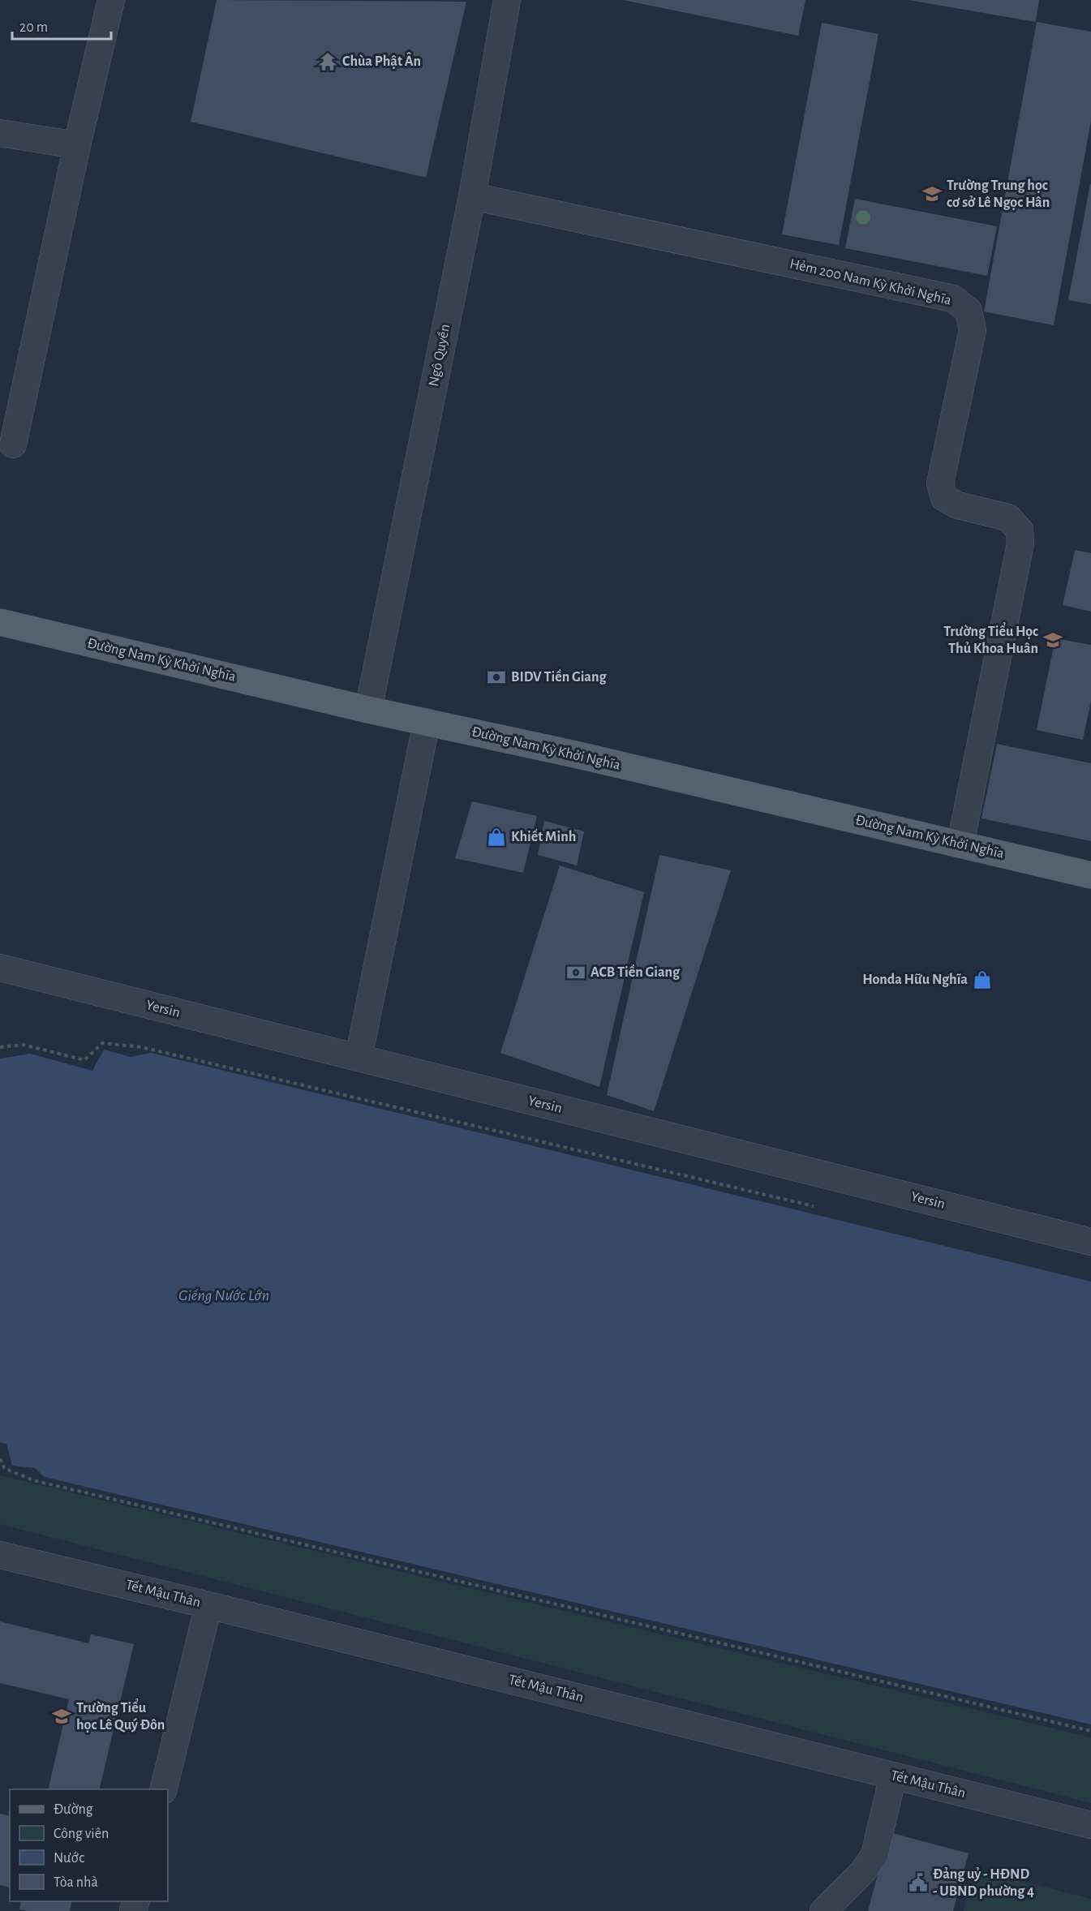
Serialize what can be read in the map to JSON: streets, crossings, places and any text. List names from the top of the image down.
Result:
{
  "streets": {
    "main road": ["Đường Nam Kỳ Khởi Nghĩa"],
    "street": [
      "Hẻm 200 Nam Kỳ Khởi Nghĩa",
      "Ngô Quyền",
      "Yersin",
      "Tết Mậu Thân"
    ]
  },
  "crossings": [
    ["Hẻm 200 Nam Kỳ Khởi Nghĩa", "Ngô Quyền"],
    ["Hẻm 200 Nam Kỳ Khởi Nghĩa", "Đường Nam Kỳ Khởi Nghĩa"],
    ["Ngô Quyền", "Đường Nam Kỳ Khởi Nghĩa"]
  ],
  "water": ["Giếng Nước Lớn"],
  "places": {
    "temple": ["Chùa Phật Ân"],
    "school or university": ["Trường Trung học cơ sở Lê Ngọc Hân", "Trường Tiểu Học Thủ Khoa Huân", "Trường Tiểu học Lê Quý Đôn"],
    "bank": ["BIDV Tiền Giang", "ACB Tiền Giang"],
    "shop": ["Khiết Minh", "Honda Hữu Nghĩa"],
    "public building": ["Đảng uỷ - HĐND - UBND phường 4"]
  },
  "legend": [
    "Đường",
    "Công viên",
    "Nước",
    "Tòa nhà"
  ],
  "scale_bar": "20 m"
}
